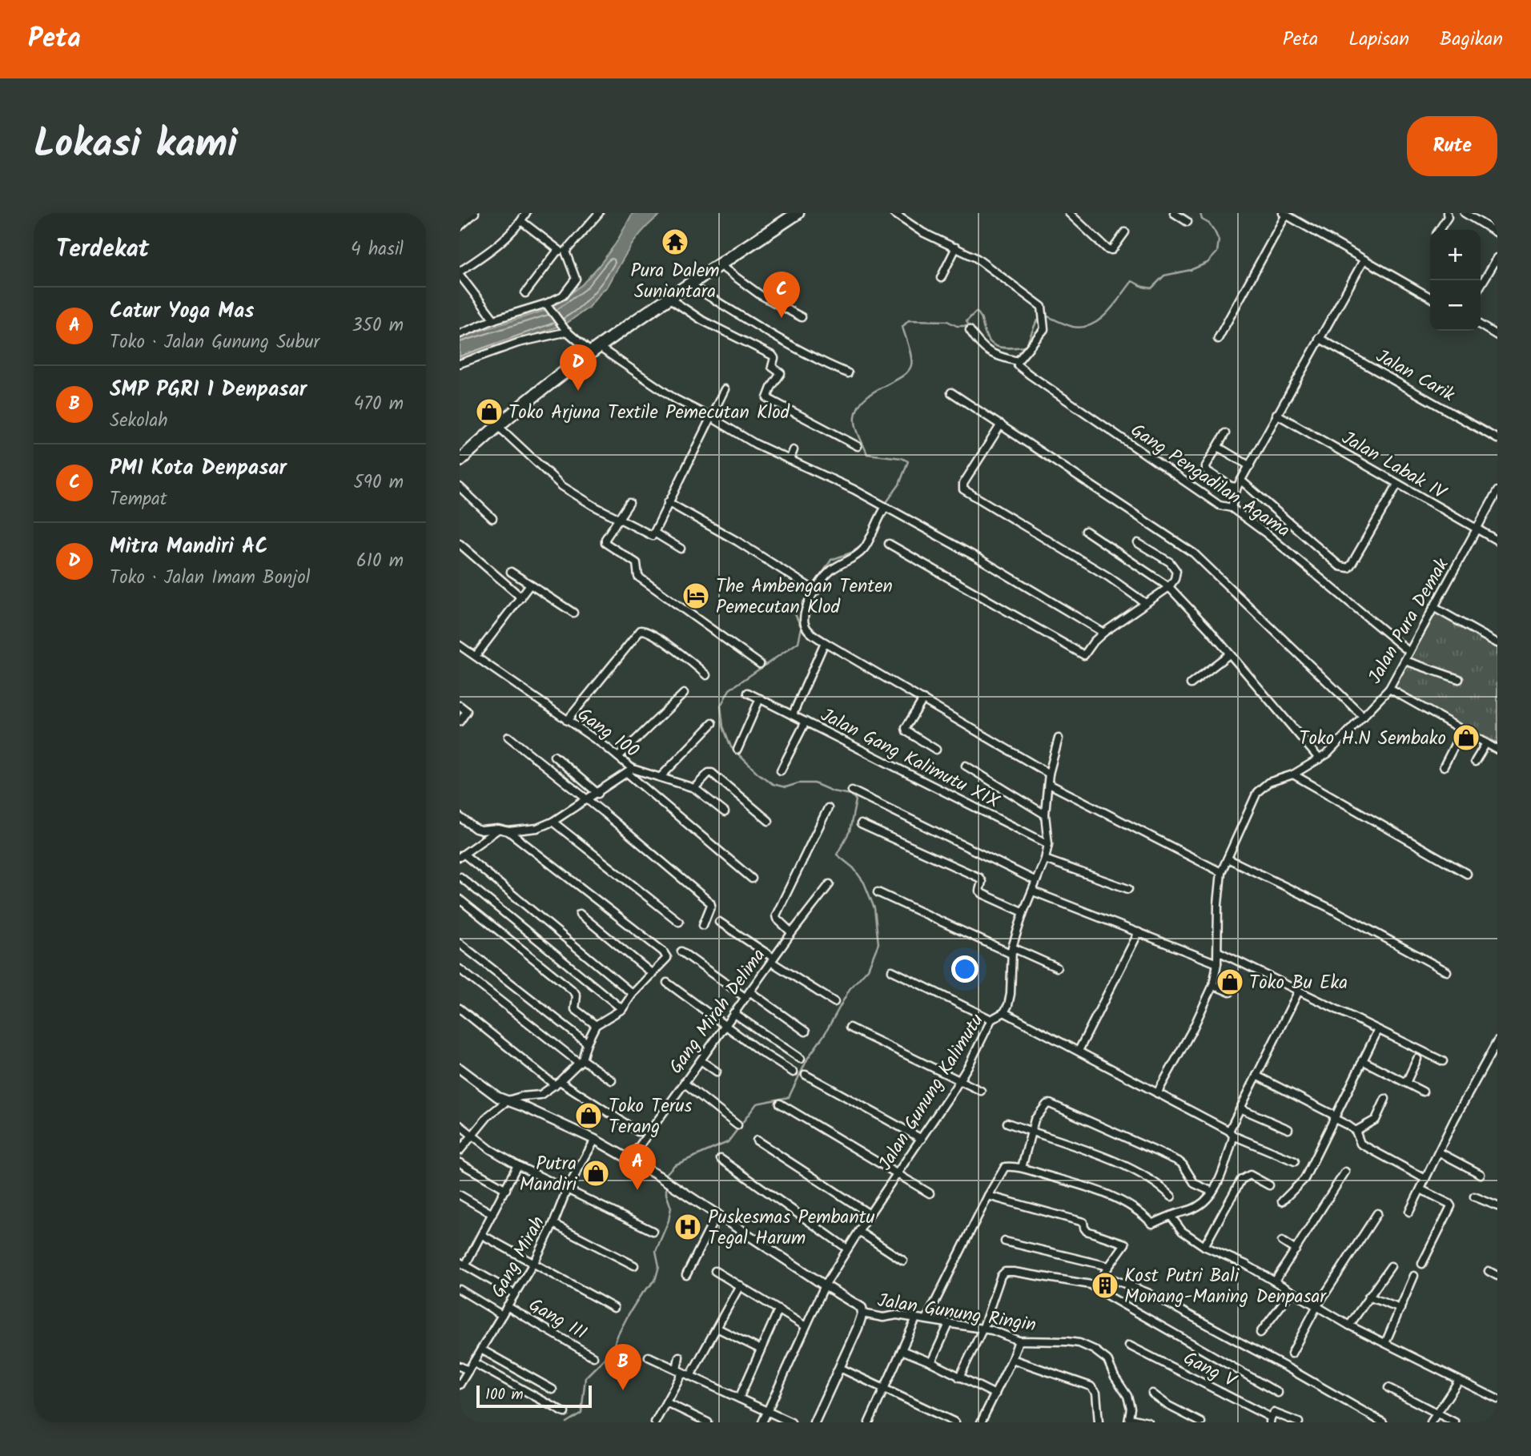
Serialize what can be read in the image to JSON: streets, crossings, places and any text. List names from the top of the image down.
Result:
{
  "streets": {
    "street": [
      "Jalan Carik",
      "Jalan Labak IV",
      "Gang Pengadilan Agama",
      "Jalan Pura Demak",
      "Gang 100",
      "Jalan Gang Kalimutu XIX",
      "Gang Mirah Delima",
      "Jalan Gunung Kalimutu",
      "Gang Mirah",
      "Jalan Gunung Ringin",
      "Gang III",
      "Gang V"
    ]
  },
  "crossings": [
    ["Jalan Labak IV", "Jalan Pura Demak"],
    ["Gang Pengadilan Agama", "Jalan Pura Demak"],
    ["Jalan Gang Kalimutu XIX", "Jalan Gunung Kalimutu"],
    ["Gang Mirah", "Gang III"]
  ],
  "places": {
    "temple": ["Pura Dalem Suniantara"],
    "shop": [
      "Toko Arjuna Textile Pemecutan Klod",
      "Toko H.N Sembako",
      "Toko Bu Eka",
      "Toko Terus Terang",
      "Putra Mandiri"
    ],
    "hotel": ["The Ambengan Tenten Pemecutan Klod"],
    "hospital": ["Puskesmas Pembantu Tegal Harum"],
    "building": ["Kost Putri Bali Monang-Maning Denpasar"]
  },
  "scale_bar": "100 m",
  "page": {
    "header": "Peta",
    "nav": ["Peta", "Lapisan", "Bagikan"],
    "title": "Lokasi kami",
    "buttons": "Rute",
    "heading": ["Terdekat", "4 hasil"],
    "map_buttons": ["+", "−"],
    "pins": [
      "C",
      "D",
      "A",
      "B"
    ],
    "list": [
      {
        "mark": "A",
        "name": "Catur Yoga Mas",
        "note": "Toko · Jalan Gunung Subur",
        "value": "350 m"
      },
      {
        "mark": "B",
        "name": "SMP PGRI 1 Denpasar",
        "note": "Sekolah",
        "value": "470 m"
      },
      {
        "mark": "C",
        "name": "PMI Kota Denpasar",
        "note": "Tempat",
        "value": "590 m"
      },
      {
        "mark": "D",
        "name": "Mitra Mandiri AC",
        "note": "Toko · Jalan Imam Bonjol",
        "value": "610 m"
      }
    ],
    "scale": "100 m"
  }
}
